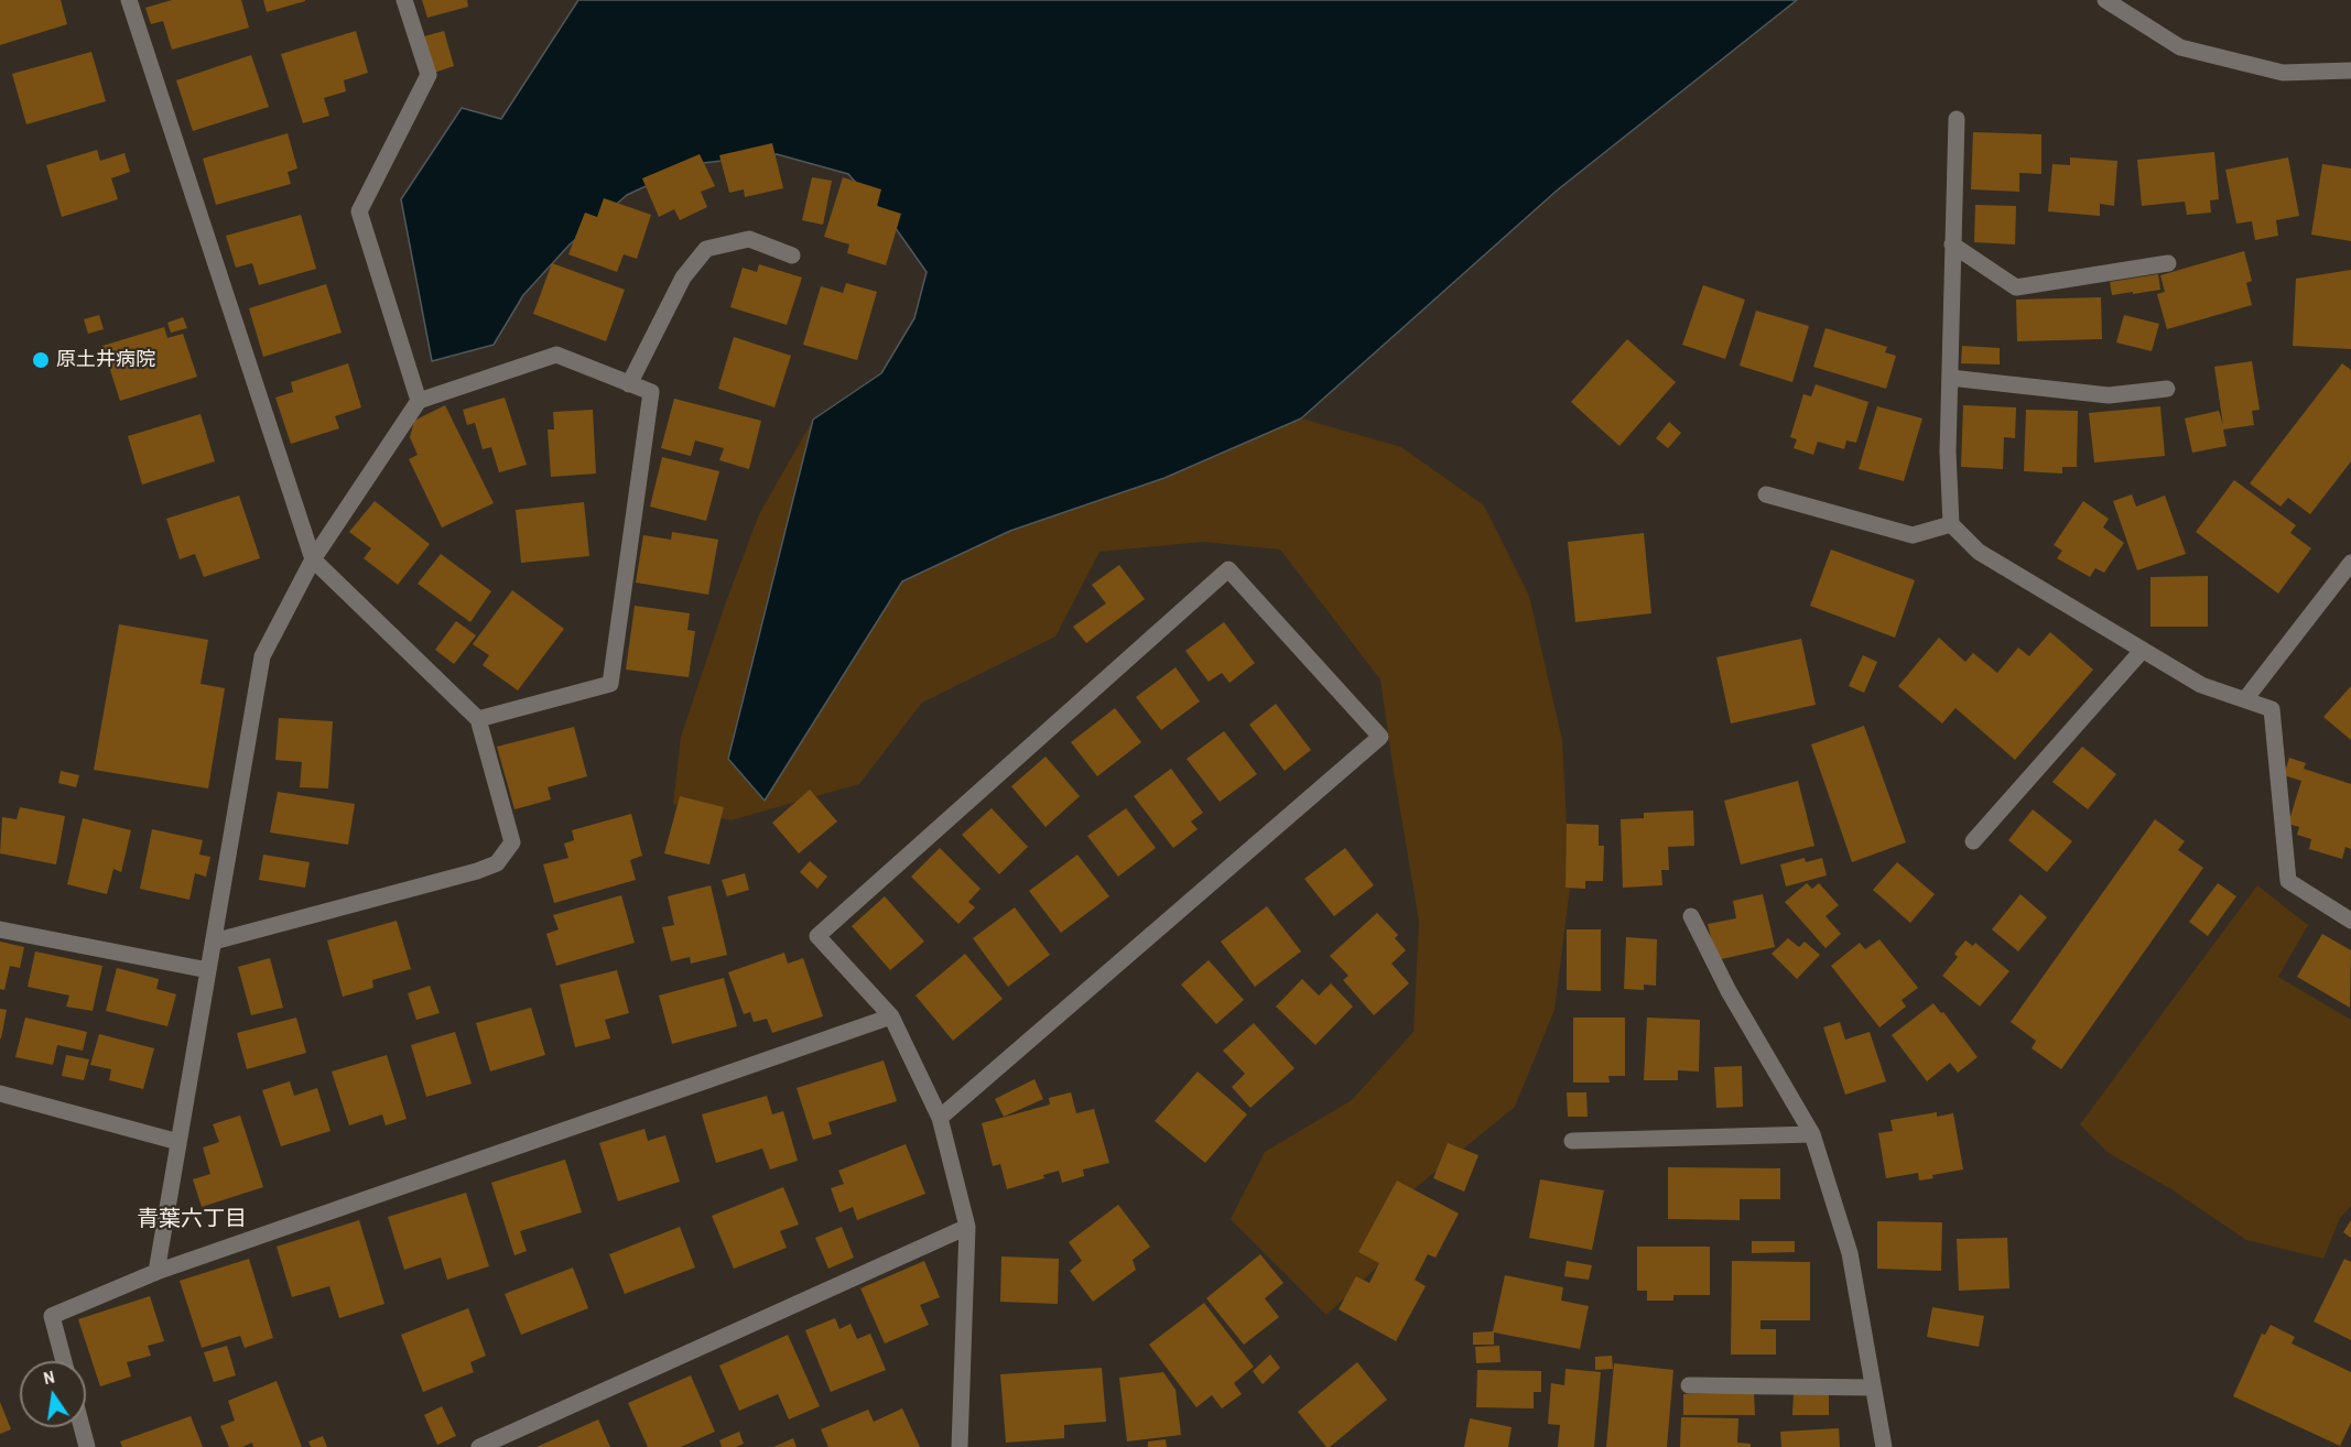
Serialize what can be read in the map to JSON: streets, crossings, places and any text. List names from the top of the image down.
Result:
{
  "districts": ["青葉六丁目"],
  "places": ["原土井病院"],
  "north": "top"
}
